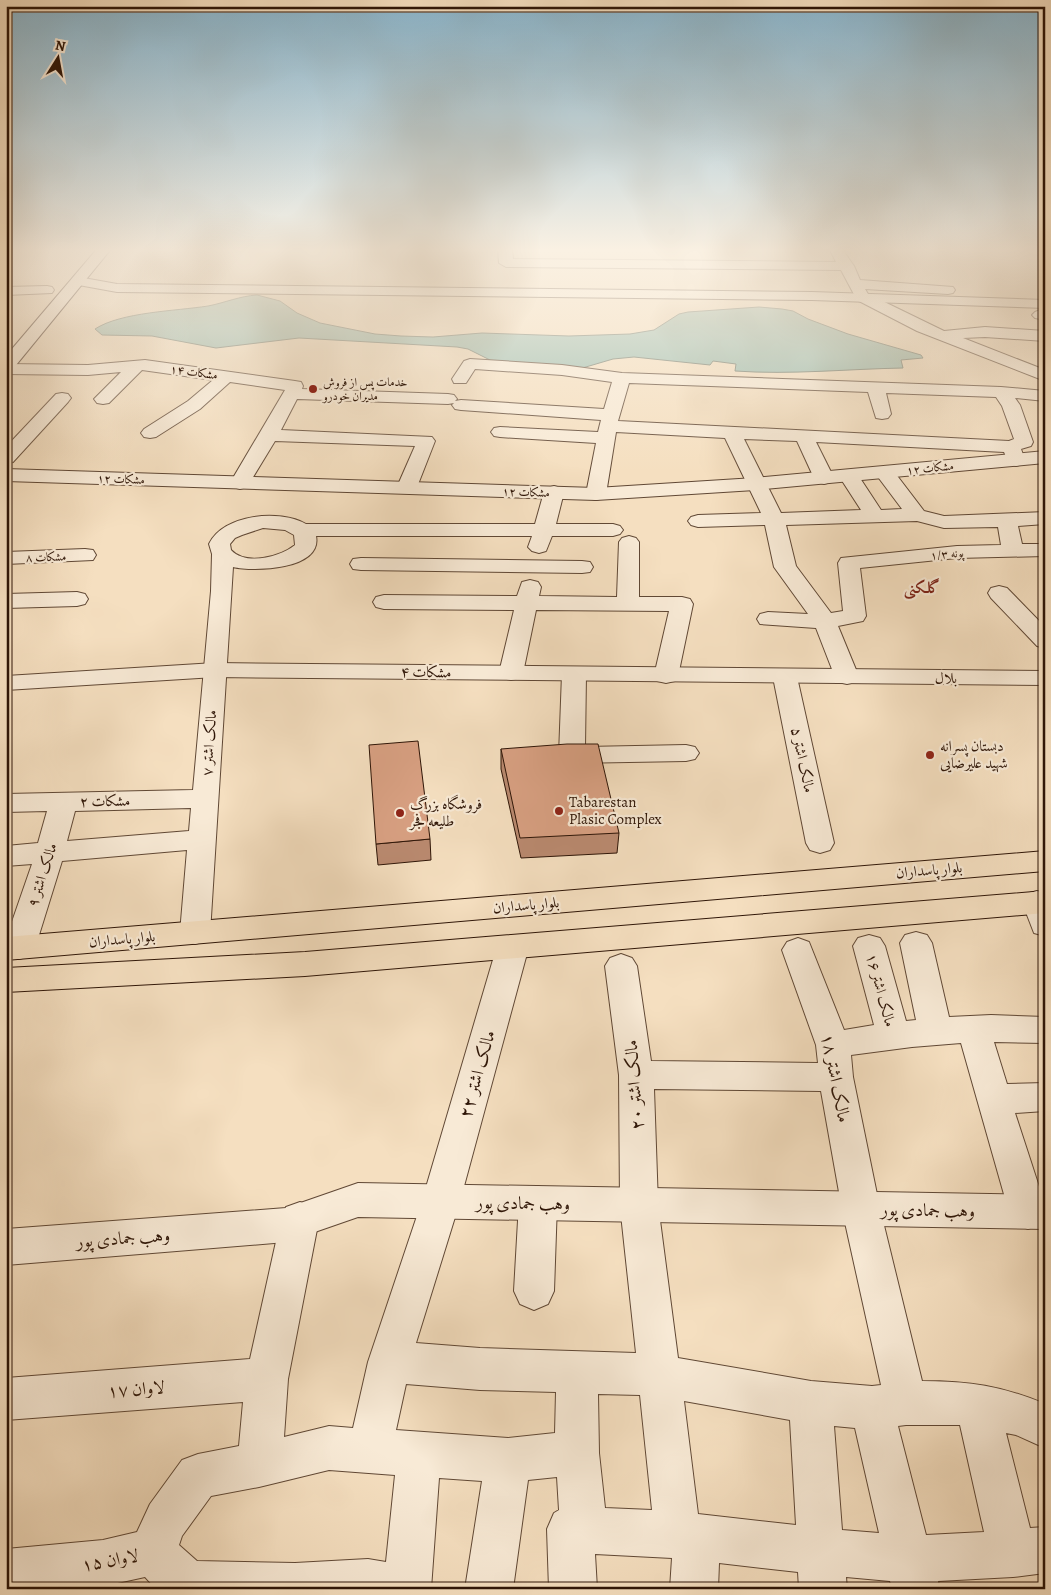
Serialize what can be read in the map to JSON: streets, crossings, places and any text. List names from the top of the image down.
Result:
{
  "streets": {
    "main road": ["بلوار پاسداران"],
    "street": [
      "مشکات ۱۴",
      "مشکات ۱۲",
      "پونه ۱/۳",
      "مشکات ۸",
      "مشکات ۴",
      "بلال",
      "مالک اشتر ۷",
      "مالک اشتر ۵",
      "مشکات ۲",
      "مالک اشتر ۹",
      "مالک اشتر ۱۶",
      "مالک اشتر ۲۲",
      "مالک اشتر ۱۸",
      "مالک اشتر ۲۰",
      "وهب جمادی پور",
      "لاوان ۱۷",
      "لاوان ۱۵"
    ]
  },
  "crossings": [
    ["مشکات ۴", "بلال"],
    ["مشکات ۴", "مالک اشتر ۷"],
    ["مشکات ۴", "مالک اشتر ۵"],
    ["مالک اشتر ۷", "مشکات ۲"],
    ["مالک اشتر ۷", "بلوار پاسداران"],
    ["مشکات ۲", "مالک اشتر ۹"],
    ["بلوار پاسداران", "مالک اشتر ۹"],
    ["مالک اشتر ۲۲", "وهب جمادی پور"],
    ["مالک اشتر ۲۲", "لاوان ۱۵"],
    ["مالک اشتر ۱۸", "وهب جمادی پور"],
    ["مالک اشتر ۲۰", "وهب جمادی پور"]
  ],
  "districts": ["گلکنی"],
  "places": [
    "خدمات پس از فروش مدیران خودرو",
    "دبستان پسرانه شهید علیرضایی",
    "Tabarestan Plasic Complex",
    "فروشگاه بزرگ طلیعه فجر"
  ],
  "north": "top"
}
